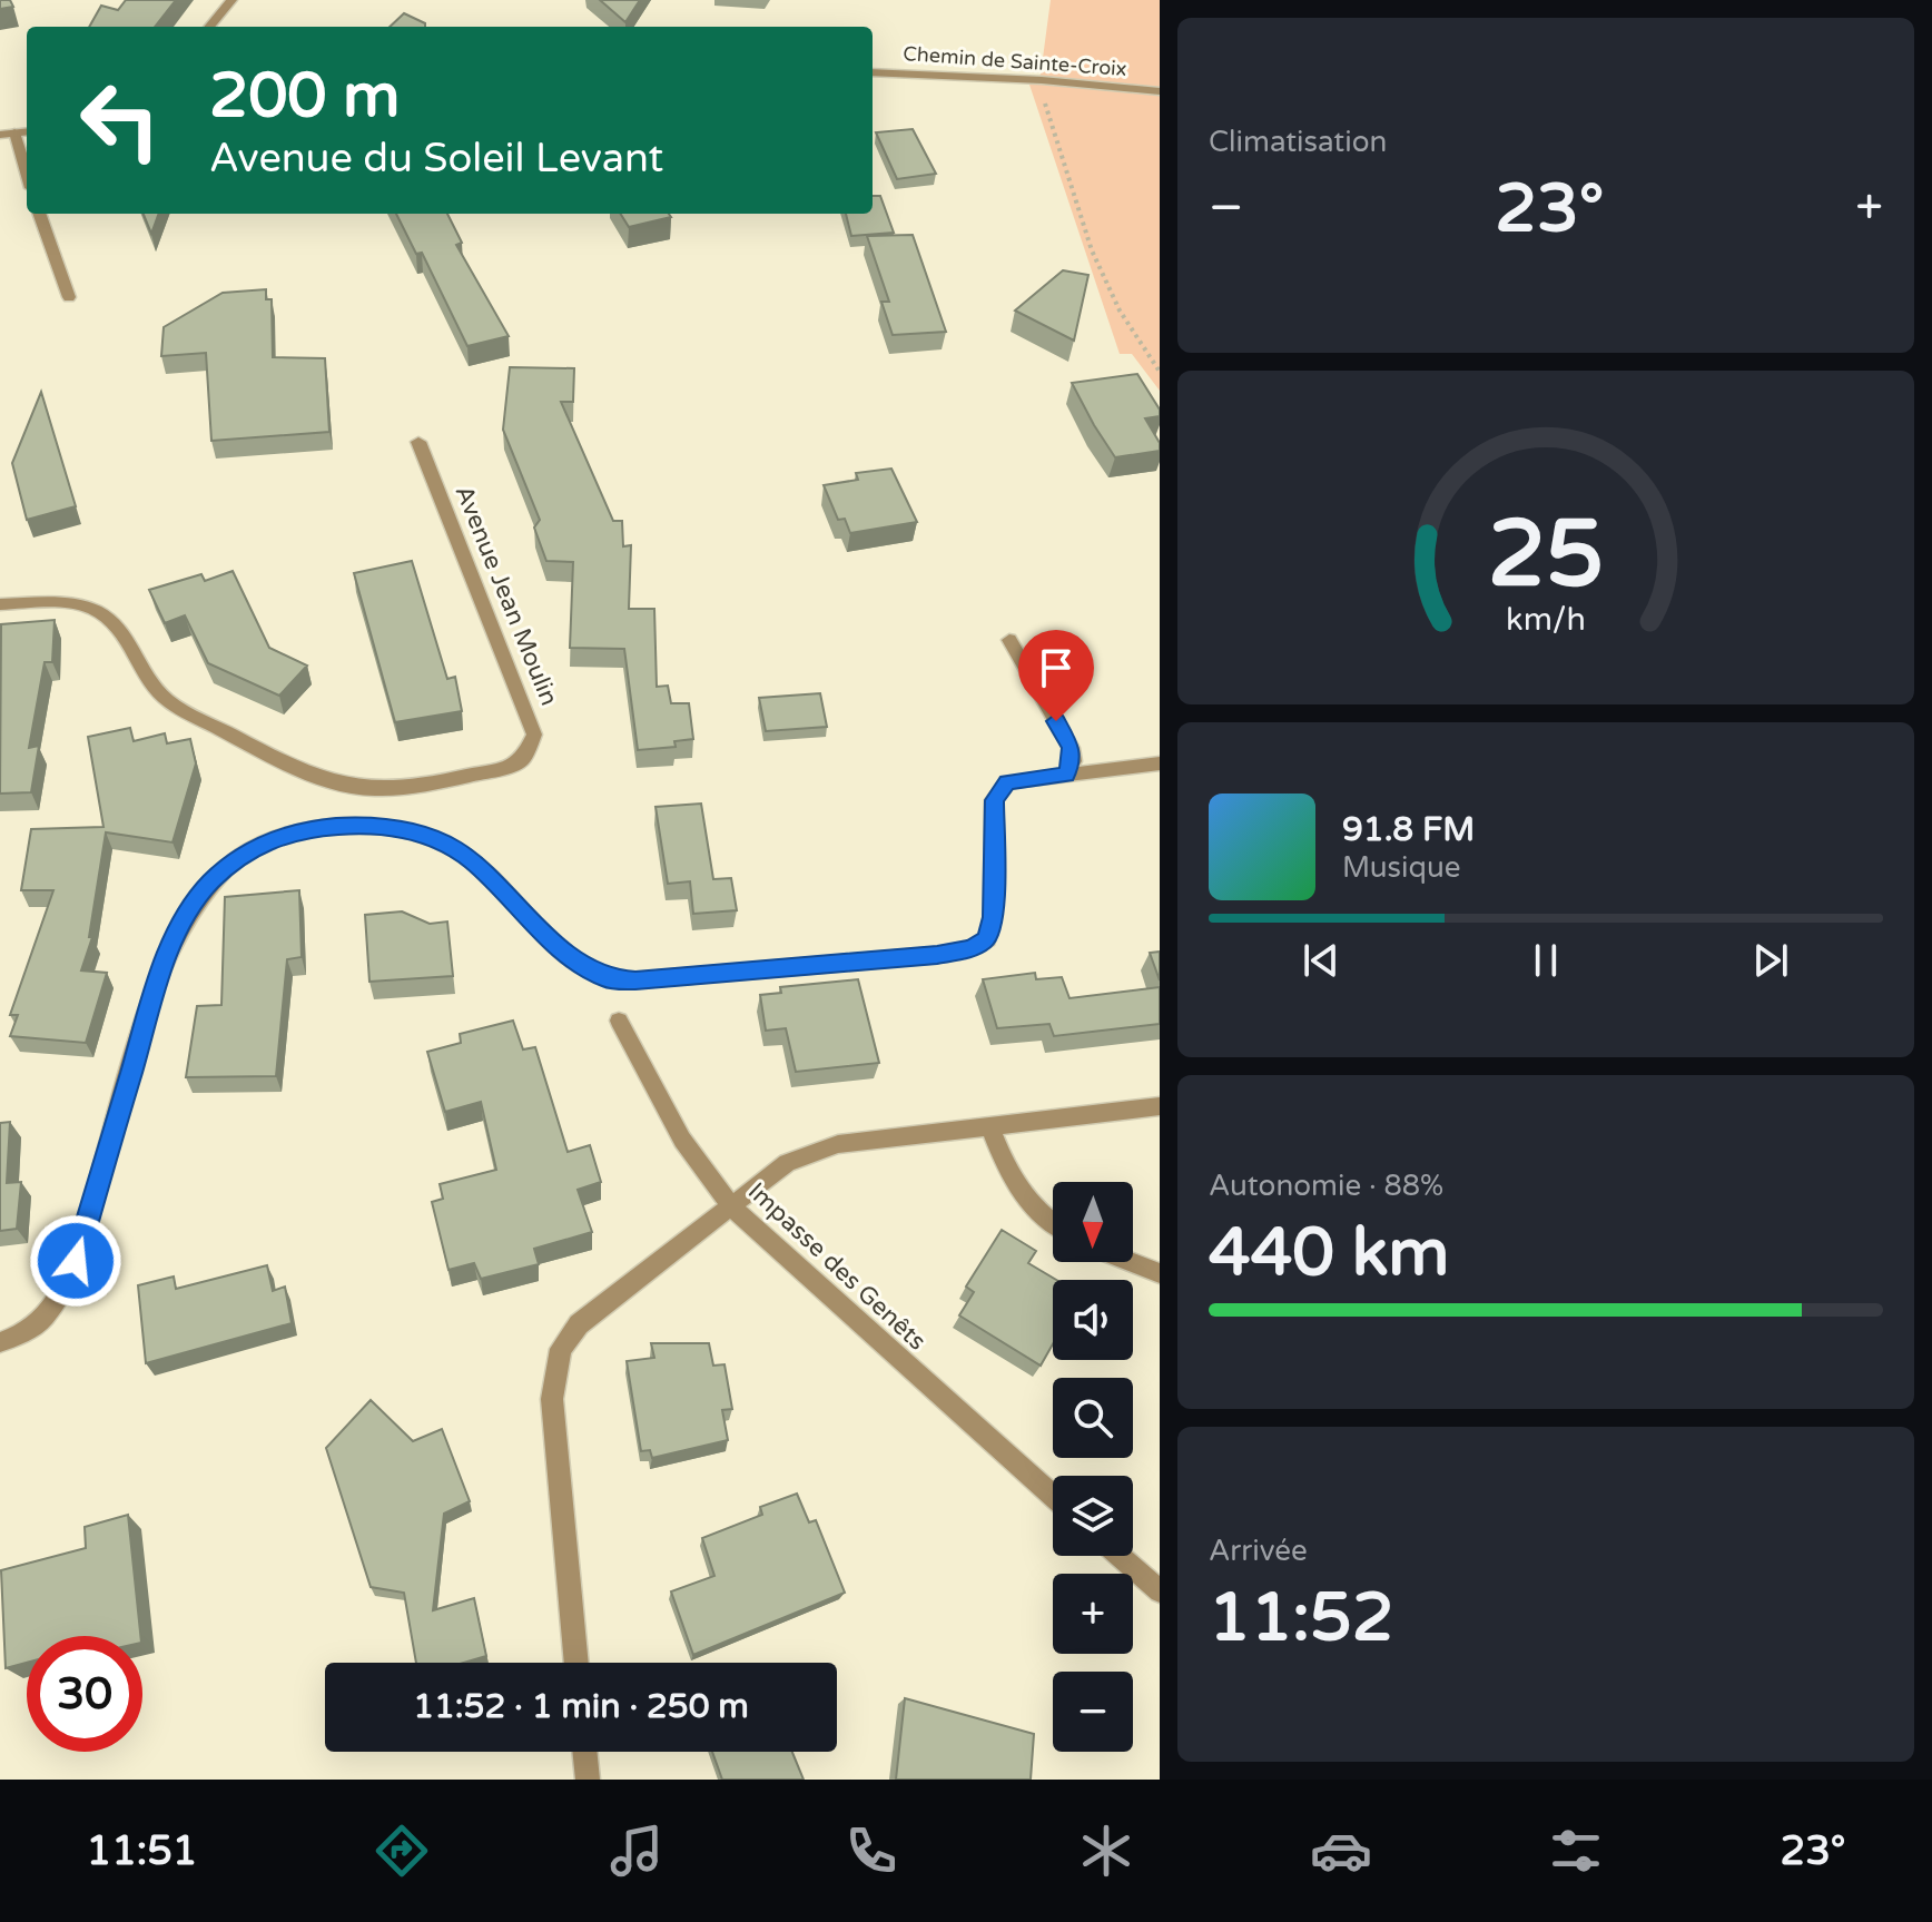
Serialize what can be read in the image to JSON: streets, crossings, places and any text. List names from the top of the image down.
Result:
{
  "streets": {
    "street": ["Chemin de Sainte-Croix", "Avenue Jean Moulin", "Impasse des Genêts"]
  },
  "north": "bottom",
  "page": {
    "tile": [
      "Climatisation",
      ["Autonomie · 88%", "440 km"],
      ["Arrivée", "11:52"]
    ],
    "turn": ["200 m", "Avenue du Soleil Levant"],
    "heat": ["−", "23°", "+"],
    "song": ["91.8 FM", "Musique"],
    "map_buttons": ["+", "−"],
    "limit": "30",
    "trip": "11:52 · 1 min · 250 m",
    "tabs": ["11:51", "23°"],
    "gauge": ["25", "km/h"]
  }
}
